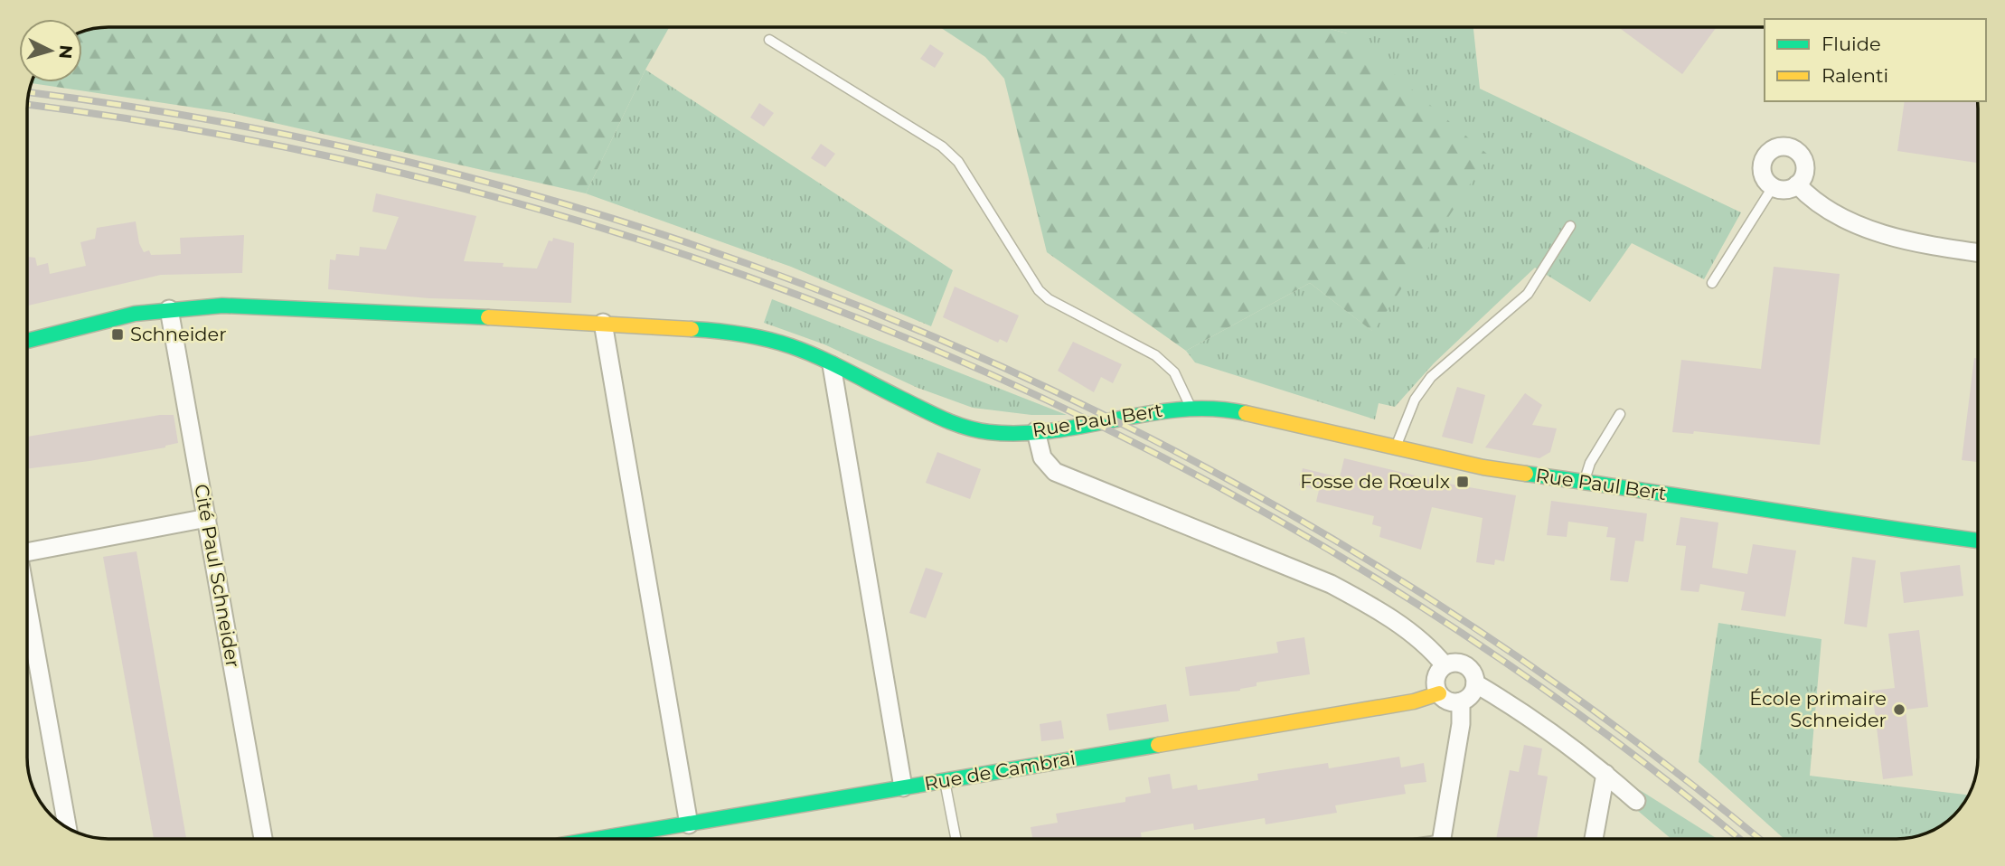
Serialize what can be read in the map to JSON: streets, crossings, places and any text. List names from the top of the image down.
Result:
{
  "streets": {
    "street": ["Rue Paul Bert", "Cité Paul Schneider", "Rue de Cambrai"]
  },
  "crossings": [
    ["Rue Paul Bert", "Cité Paul Schneider"]
  ],
  "places": {
    "transit": ["Schneider", "Fosse de Rœulx"],
    "other": ["École primaire Schneider"]
  },
  "legend": ["Fluide", "Ralenti"],
  "north": "right"
}
